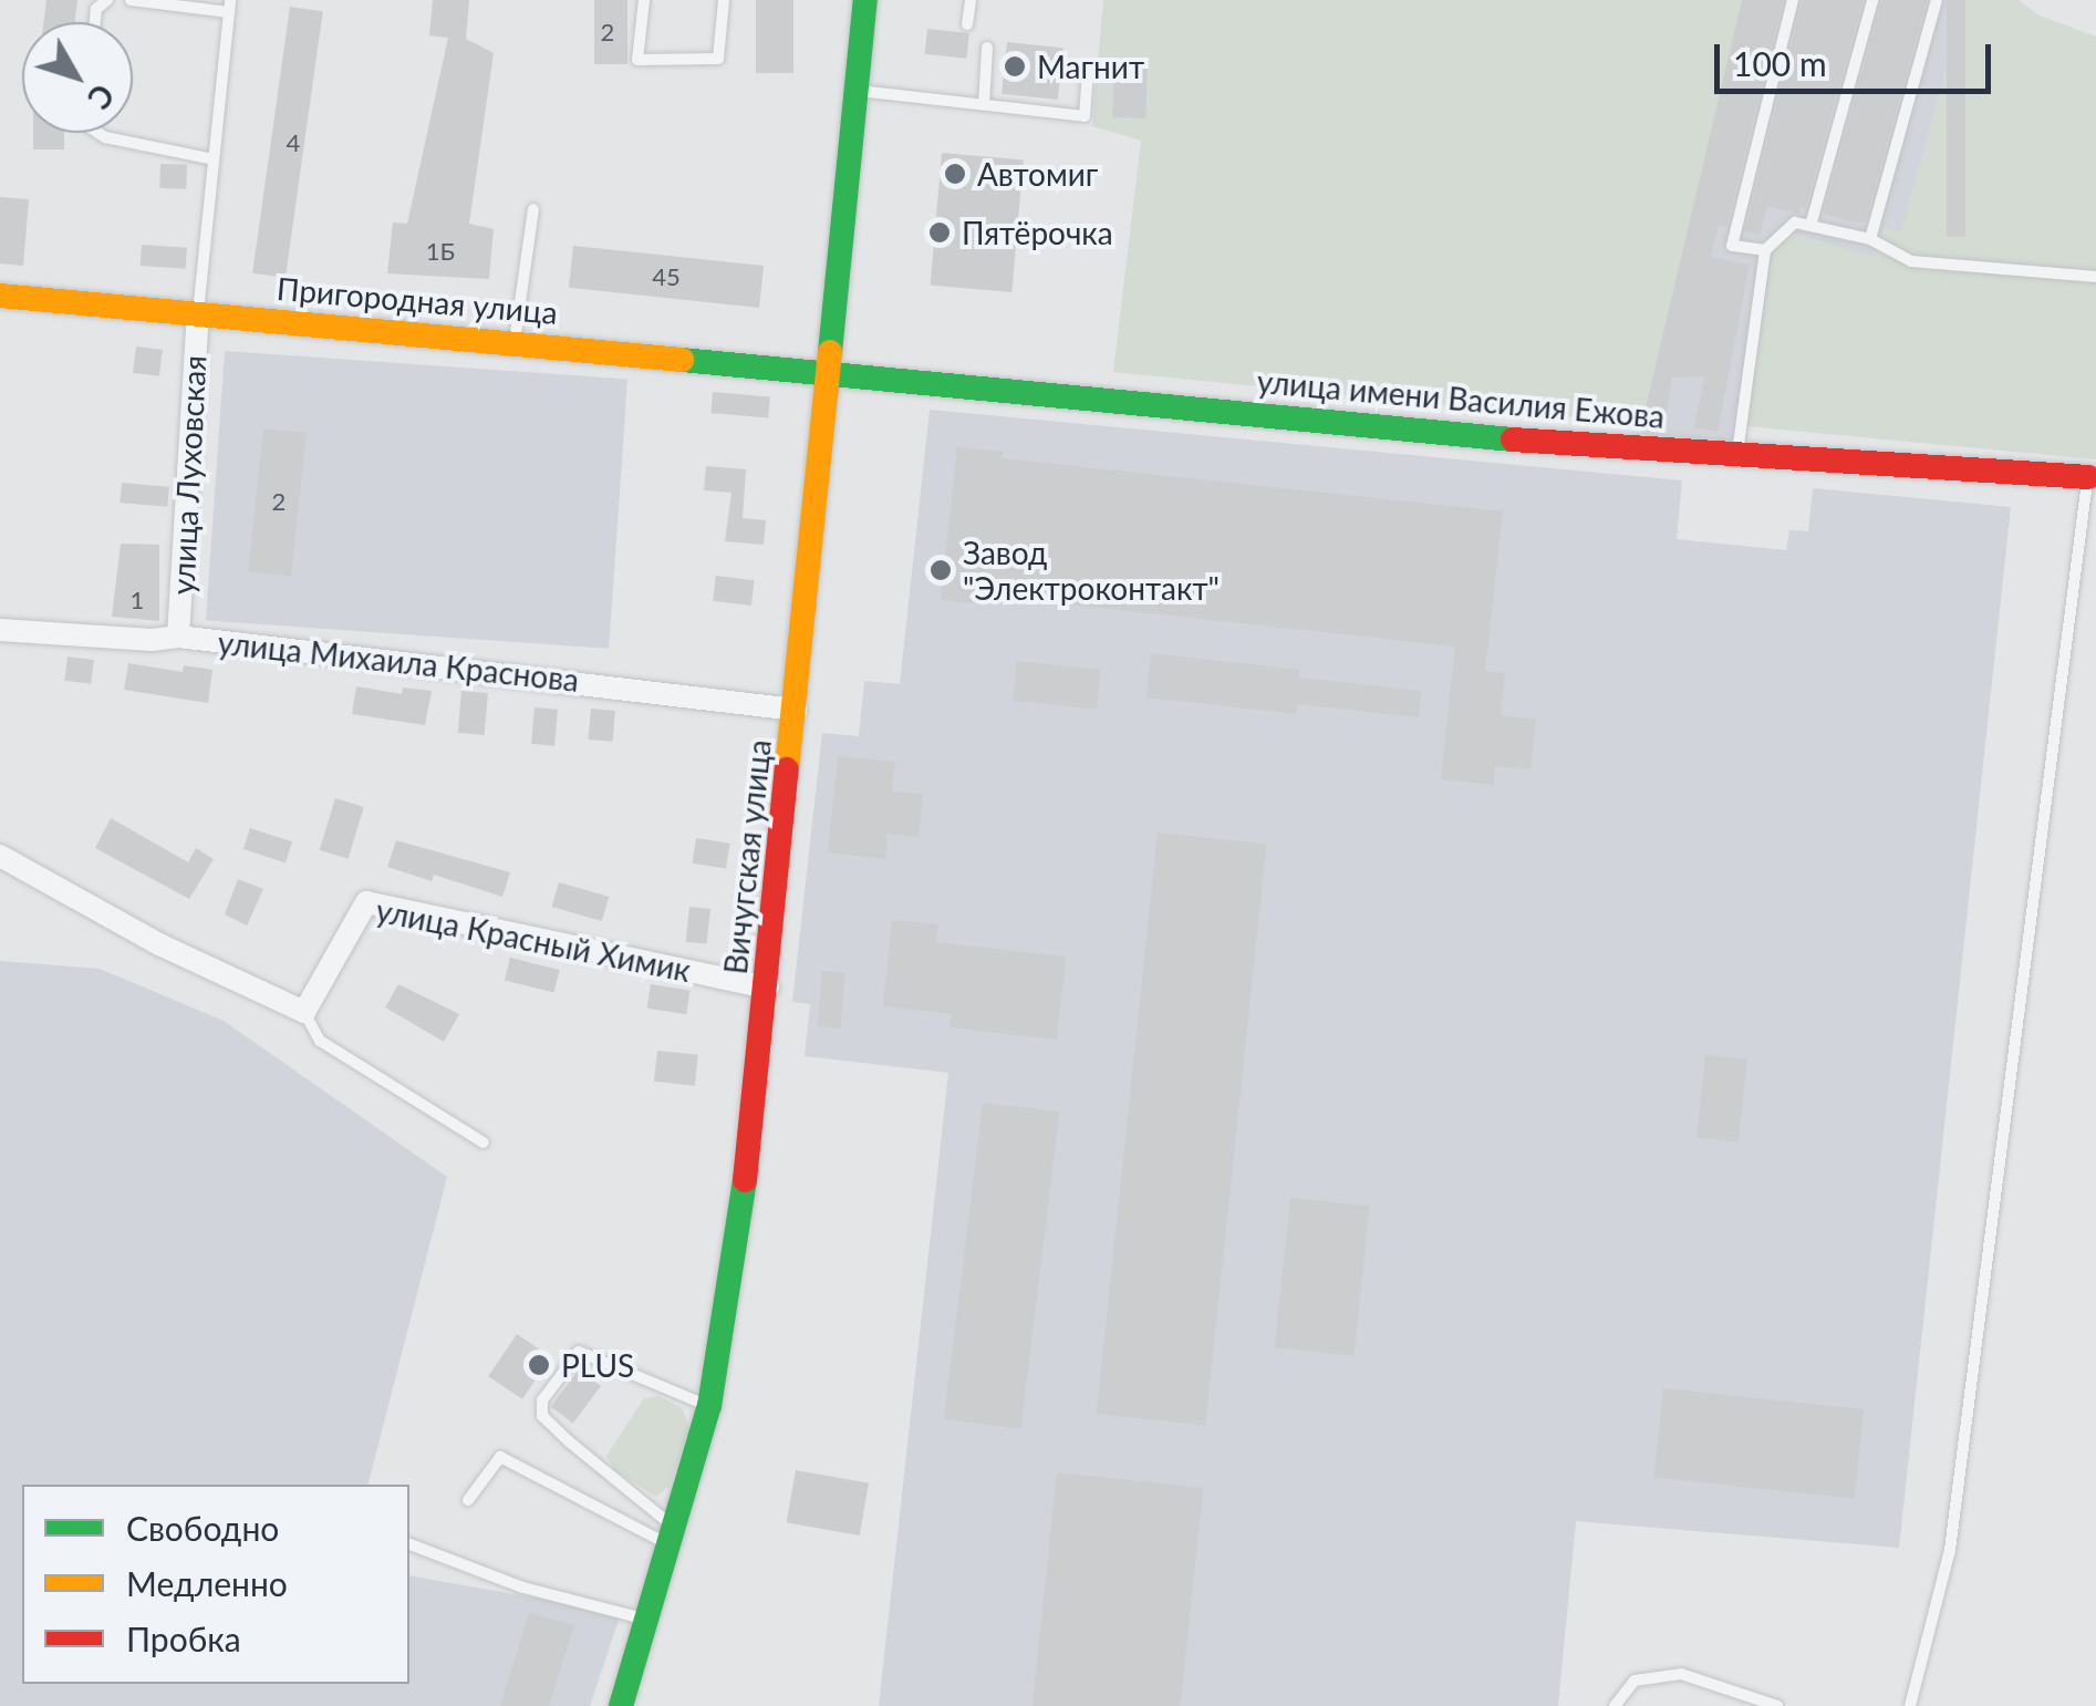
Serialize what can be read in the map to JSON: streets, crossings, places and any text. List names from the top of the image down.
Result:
{
  "streets": {
    "street": [
      "Пригородная улица",
      "улица имени Василия Ежова",
      "улица Луховская",
      "улица Михаила Краснова",
      "Вичугская улица",
      "улица Красный Химик"
    ]
  },
  "crossings": [
    ["Пригородная улица", "улица имени Василия Ежова"],
    ["Пригородная улица", "улица Луховская"],
    ["Пригородная улица", "Вичугская улица"],
    ["улица имени Василия Ежова", "Вичугская улица"],
    ["улица Луховская", "улица Михаила Краснова"],
    ["улица Михаила Краснова", "Вичугская улица"],
    ["Вичугская улица", "улица Красный Химик"]
  ],
  "places": [
    "Магнит",
    "Автомиг",
    "Пятёрочка",
    "Завод \"Электроконтакт\"",
    "PLUS"
  ],
  "house_numbers": [
    "2",
    "4",
    "1Б",
    "45",
    "2",
    "1"
  ],
  "legend": ["Свободно", "Медленно", "Пробка"],
  "scale_bar": "100 m",
  "north": "bottom right"
}
